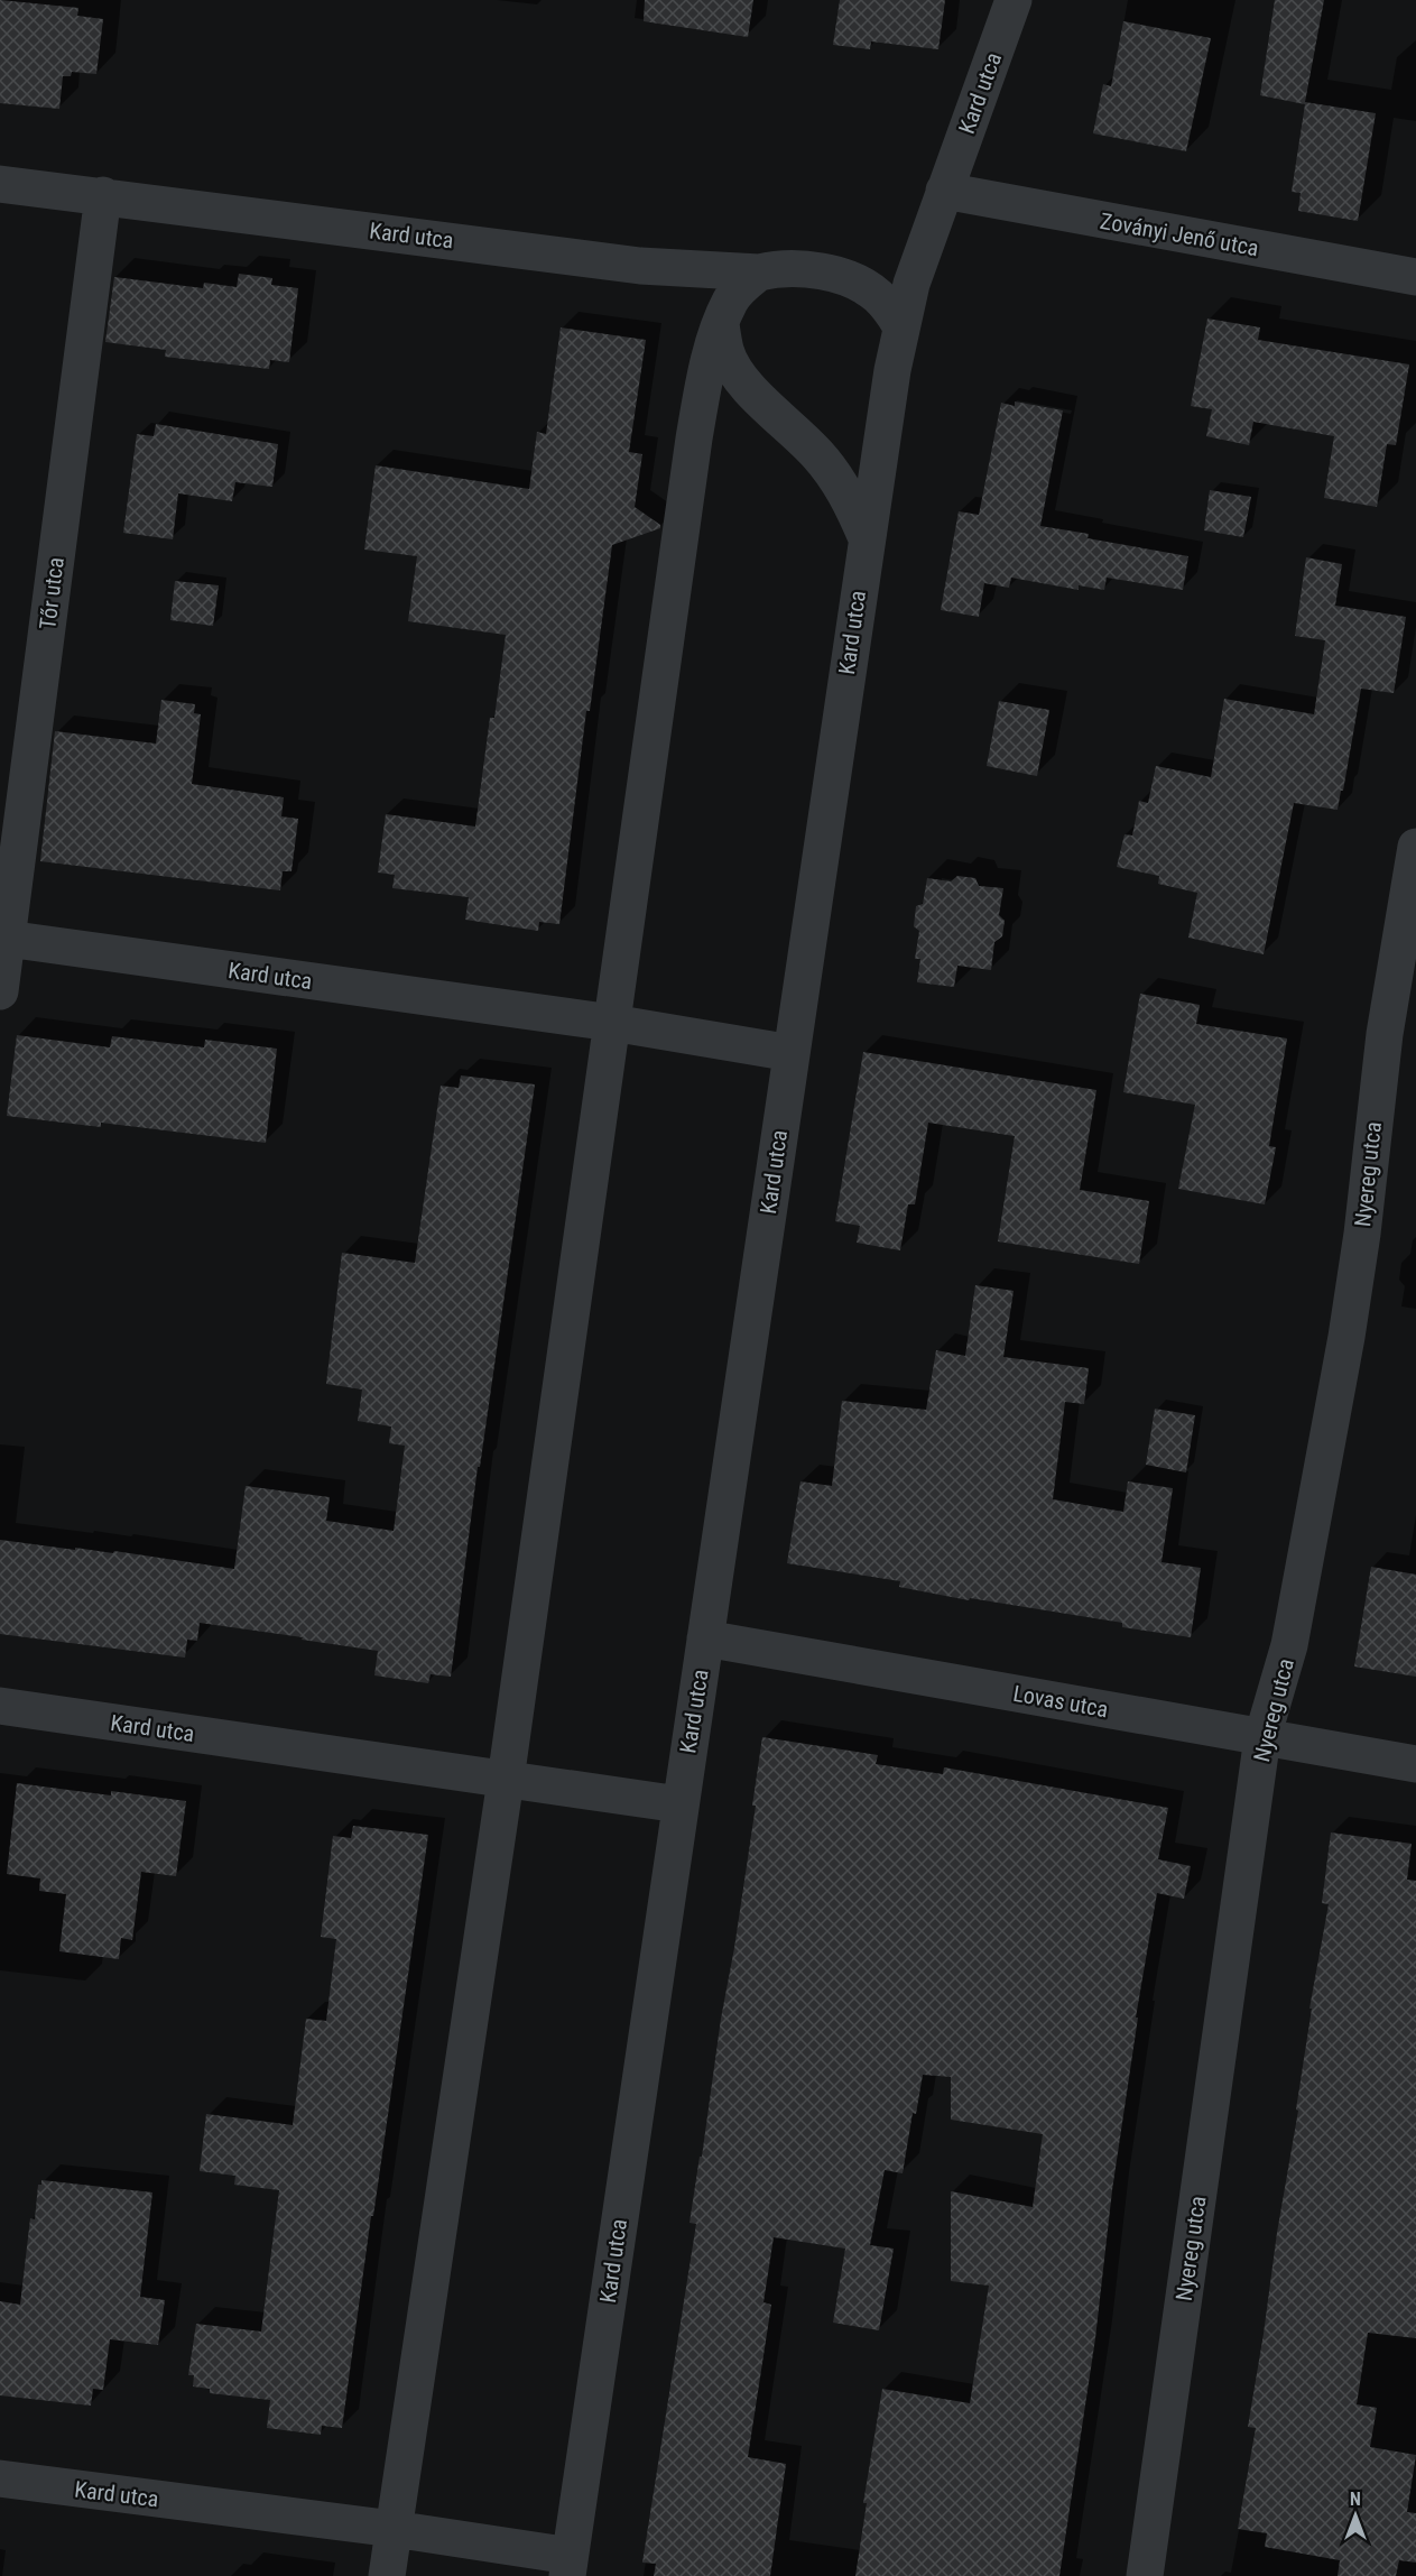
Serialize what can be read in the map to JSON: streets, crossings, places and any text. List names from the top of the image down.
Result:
{
  "streets": {
    "street": [
      "Kard utca",
      "Zoványi Jenő utca",
      "Tőr utca",
      "Nyereg utca",
      "Lovas utca"
    ]
  },
  "crossings": [
    ["Kard utca", "Zoványi Jenő utca"],
    ["Kard utca", "Tőr utca"],
    ["Kard utca", "Lovas utca"],
    ["Nyereg utca", "Lovas utca"]
  ],
  "north": "top"
}
